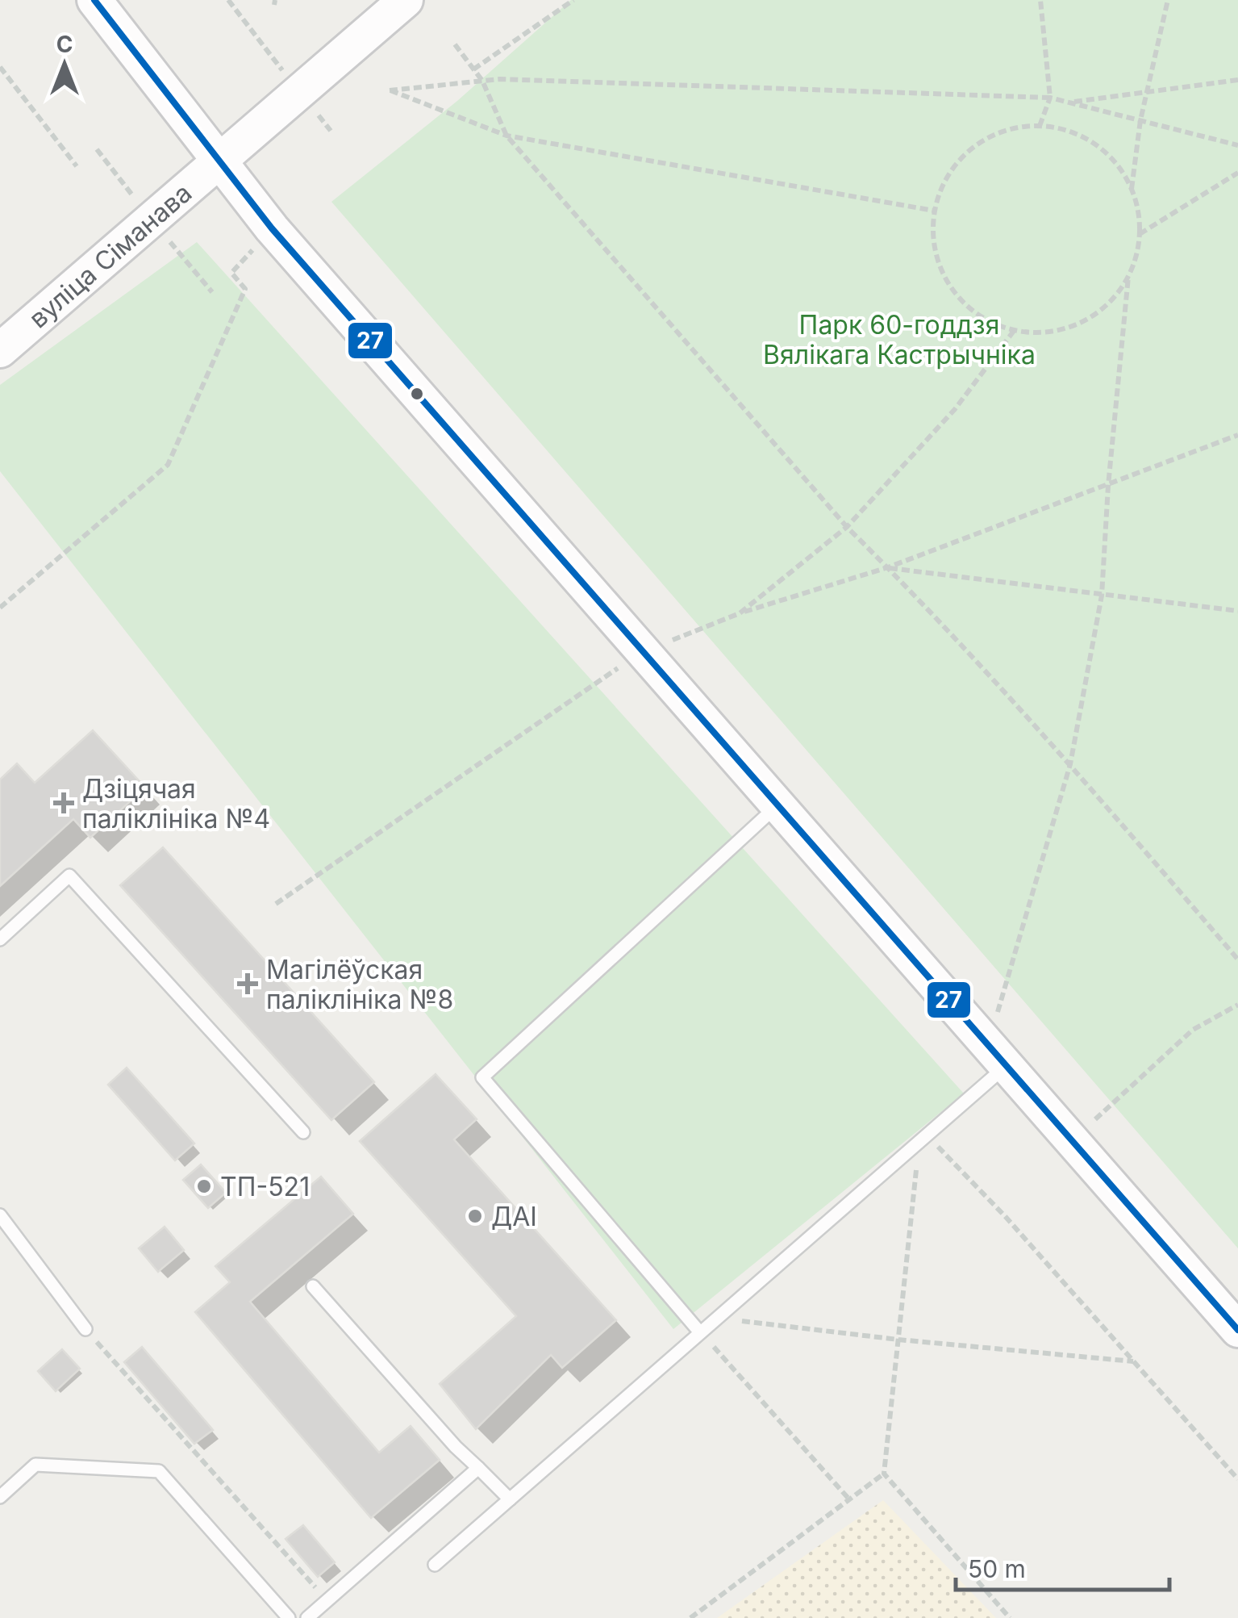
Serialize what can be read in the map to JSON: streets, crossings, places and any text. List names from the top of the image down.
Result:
{
  "streets": {
    "main road": ["вуліца Сіманава"]
  },
  "parks": ["Парк 60-годдзя Вялікага Кастрычніка"],
  "places": {
    "health": ["Дзіцячая паліклініка №4", "Магілёўская паліклініка №8"],
    "other": ["ТП-521", "ДАІ"]
  },
  "lines": ["transit line 27"],
  "scale_bar": "50 m",
  "north": "top"
}
